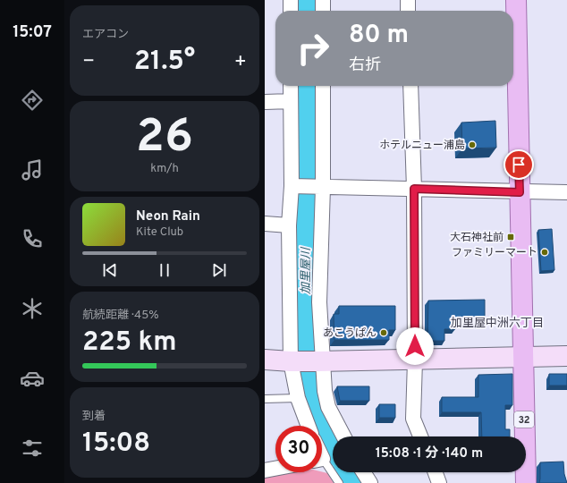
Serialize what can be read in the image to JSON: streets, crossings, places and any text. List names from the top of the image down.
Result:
{
  "streets": {
    "main road": ["32"]
  },
  "districts": ["加里屋中洲六丁目"],
  "water": ["加里屋川"],
  "places": {
    "other": ["ホテルニュー浦島", "ファミリーマート", "あこうぱん"],
    "transit": ["大石神社前"]
  },
  "page": {
    "tabs": "15:07",
    "tile": [
      "エアコン",
      ["26", "km/h"],
      ["航続距離 · 45%", "225 km"],
      ["到着", "15:08"]
    ],
    "turn": ["80 m", "右折"],
    "heat": ["−", "21.5°", "+"],
    "song": ["Neon Rain", "Kite Club"],
    "limit": "30",
    "trip": "15:08 · 1 分 · 140 m"
  }
}
